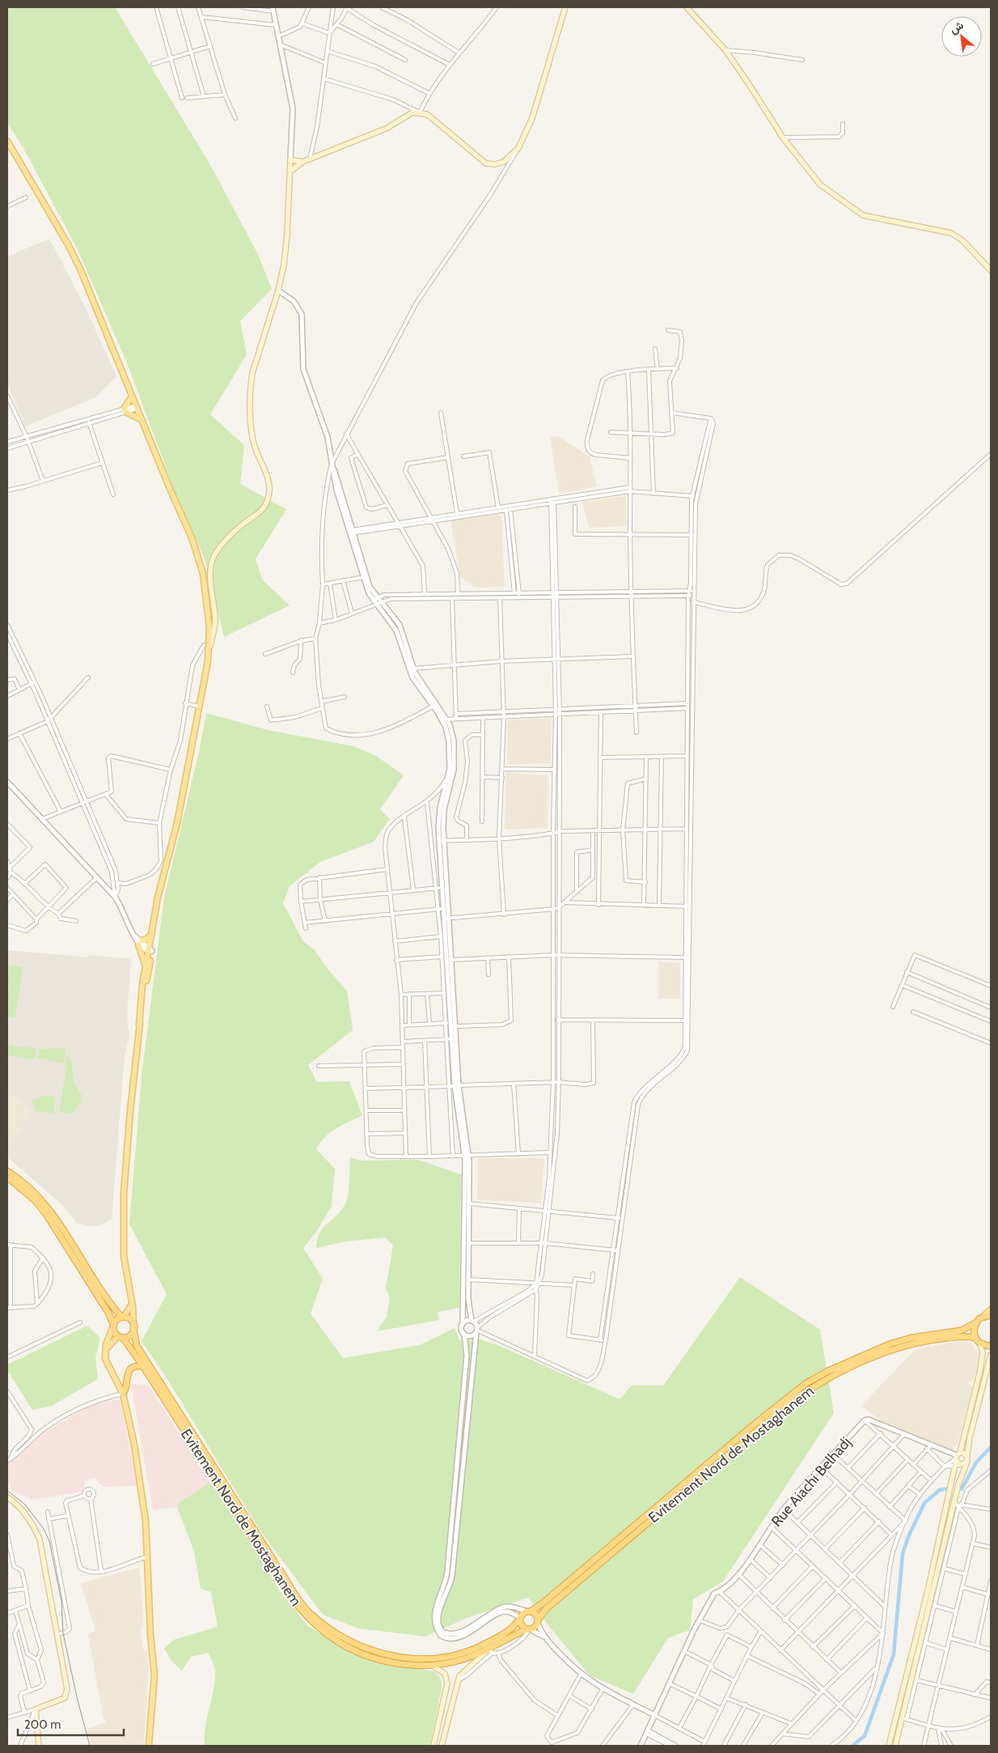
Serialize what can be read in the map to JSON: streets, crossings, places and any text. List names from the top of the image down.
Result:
{
  "streets": {
    "highway": ["Evitement Nord de Mostaghanem"],
    "street": ["Rue Aiachi Belhadj"]
  },
  "scale_bar": "200 m",
  "north": "top left"
}
